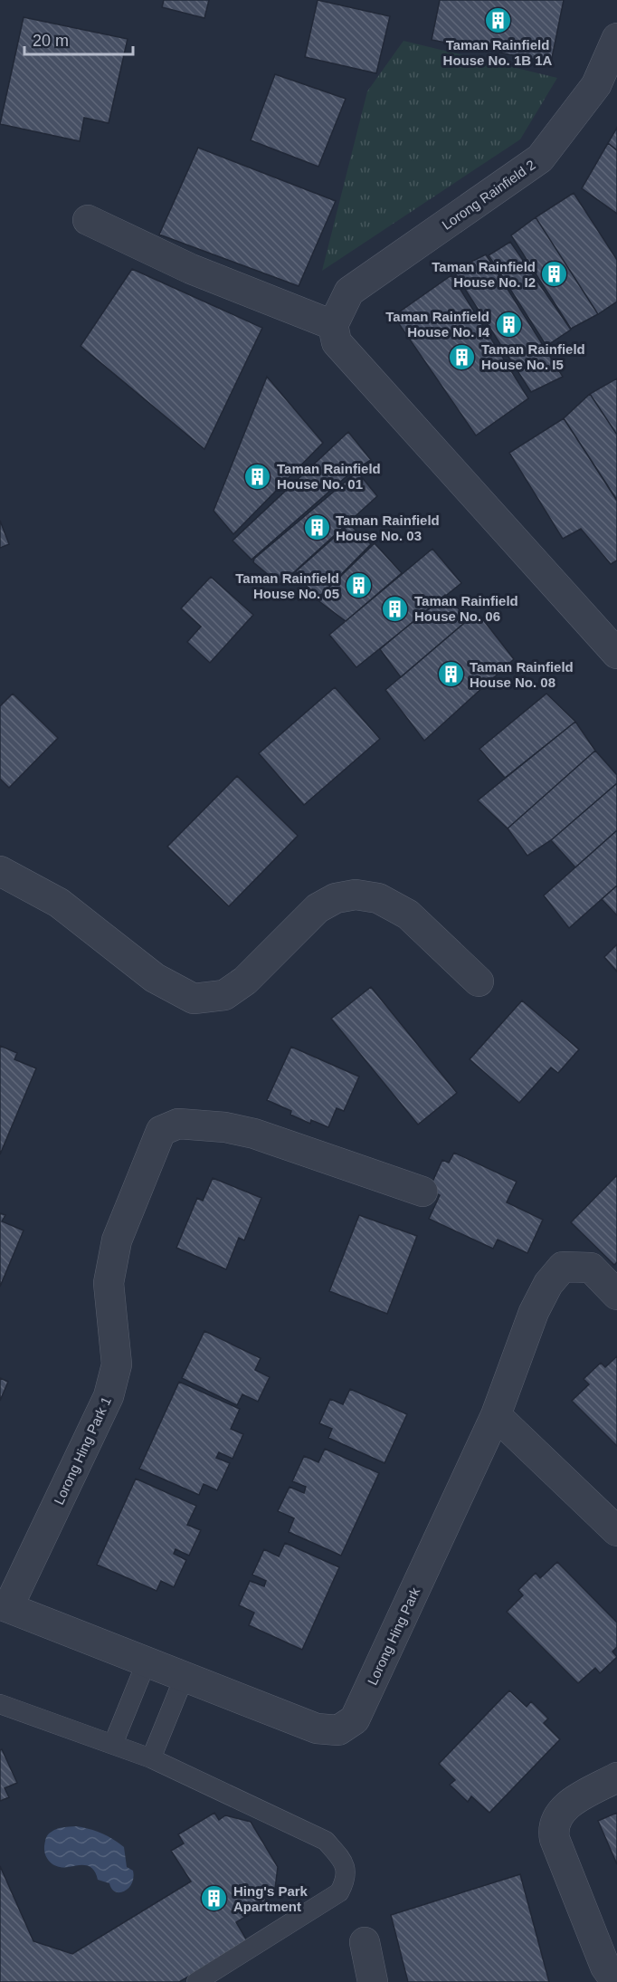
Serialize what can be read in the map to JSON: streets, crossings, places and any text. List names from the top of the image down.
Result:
{
  "streets": {
    "street": ["Lorong Rainfield 2", "Lorong Hing Park 1", "Lorong Hing Park"]
  },
  "crossings": [
    ["Lorong Hing Park 1", "Lorong Hing Park"]
  ],
  "places": {
    "building": [
      "Taman Rainfield House No. 1B 1A",
      "Taman Rainfield House No. I2",
      "Taman Rainfield House No. I4",
      "Taman Rainfield House No. I5",
      "Taman Rainfield House No. 01",
      "Taman Rainfield House No. 03",
      "Taman Rainfield House No. 05",
      "Taman Rainfield House No. 06",
      "Taman Rainfield House No. 08",
      "Hing's Park Apartment"
    ]
  },
  "scale_bar": "20 m"
}
